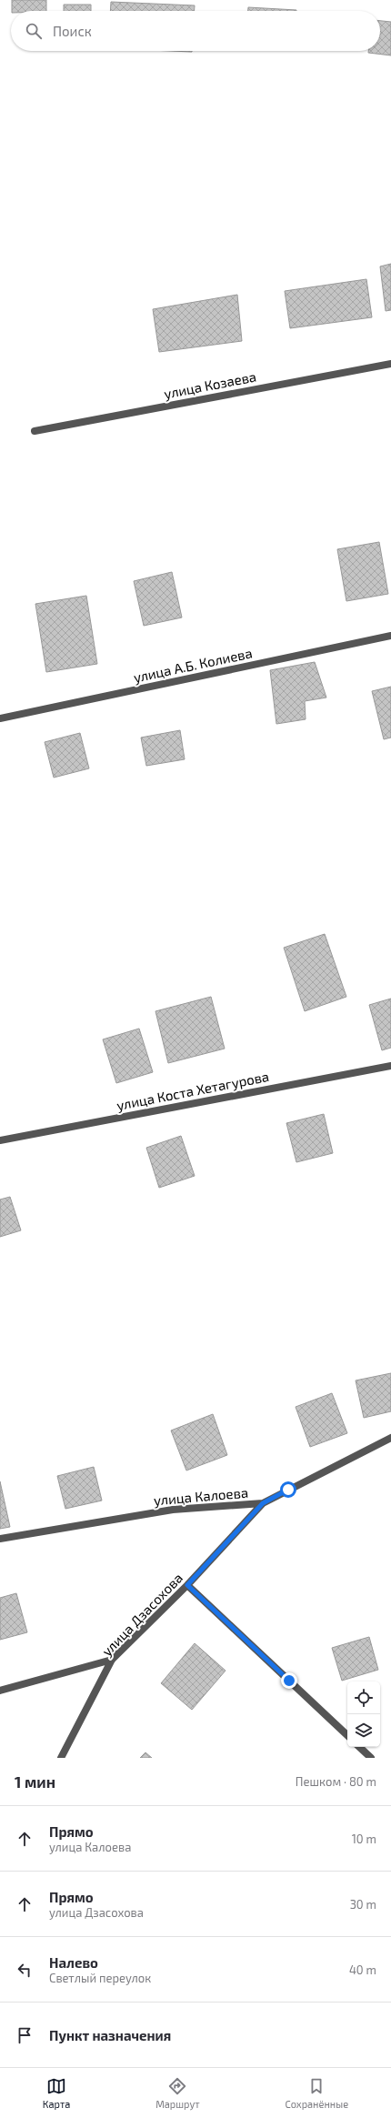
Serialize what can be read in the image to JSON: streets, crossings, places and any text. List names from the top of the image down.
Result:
{
  "streets": {
    "street": [
      "улица Козаева",
      "улица А.Б. Колиева",
      "улица Коста Хетагурова",
      "улица Калоева",
      "улица Дзасохова"
    ]
  },
  "crossings": [
    ["улица Калоева", "улица Дзасохова"]
  ],
  "page": {
    "search": "Поиск",
    "heading": ["1 мин", "Пешком · 80 m"],
    "list": [
      ["Прямо", "улица Калоева", "10 m"],
      ["Прямо", "улица Дзасохова", "30 m"],
      ["Налево", "Светлый переулок", "40 m"],
      "Пункт назначения"
    ],
    "nav": ["Карта", "Маршрут", "Сохранённые"]
  }
}
